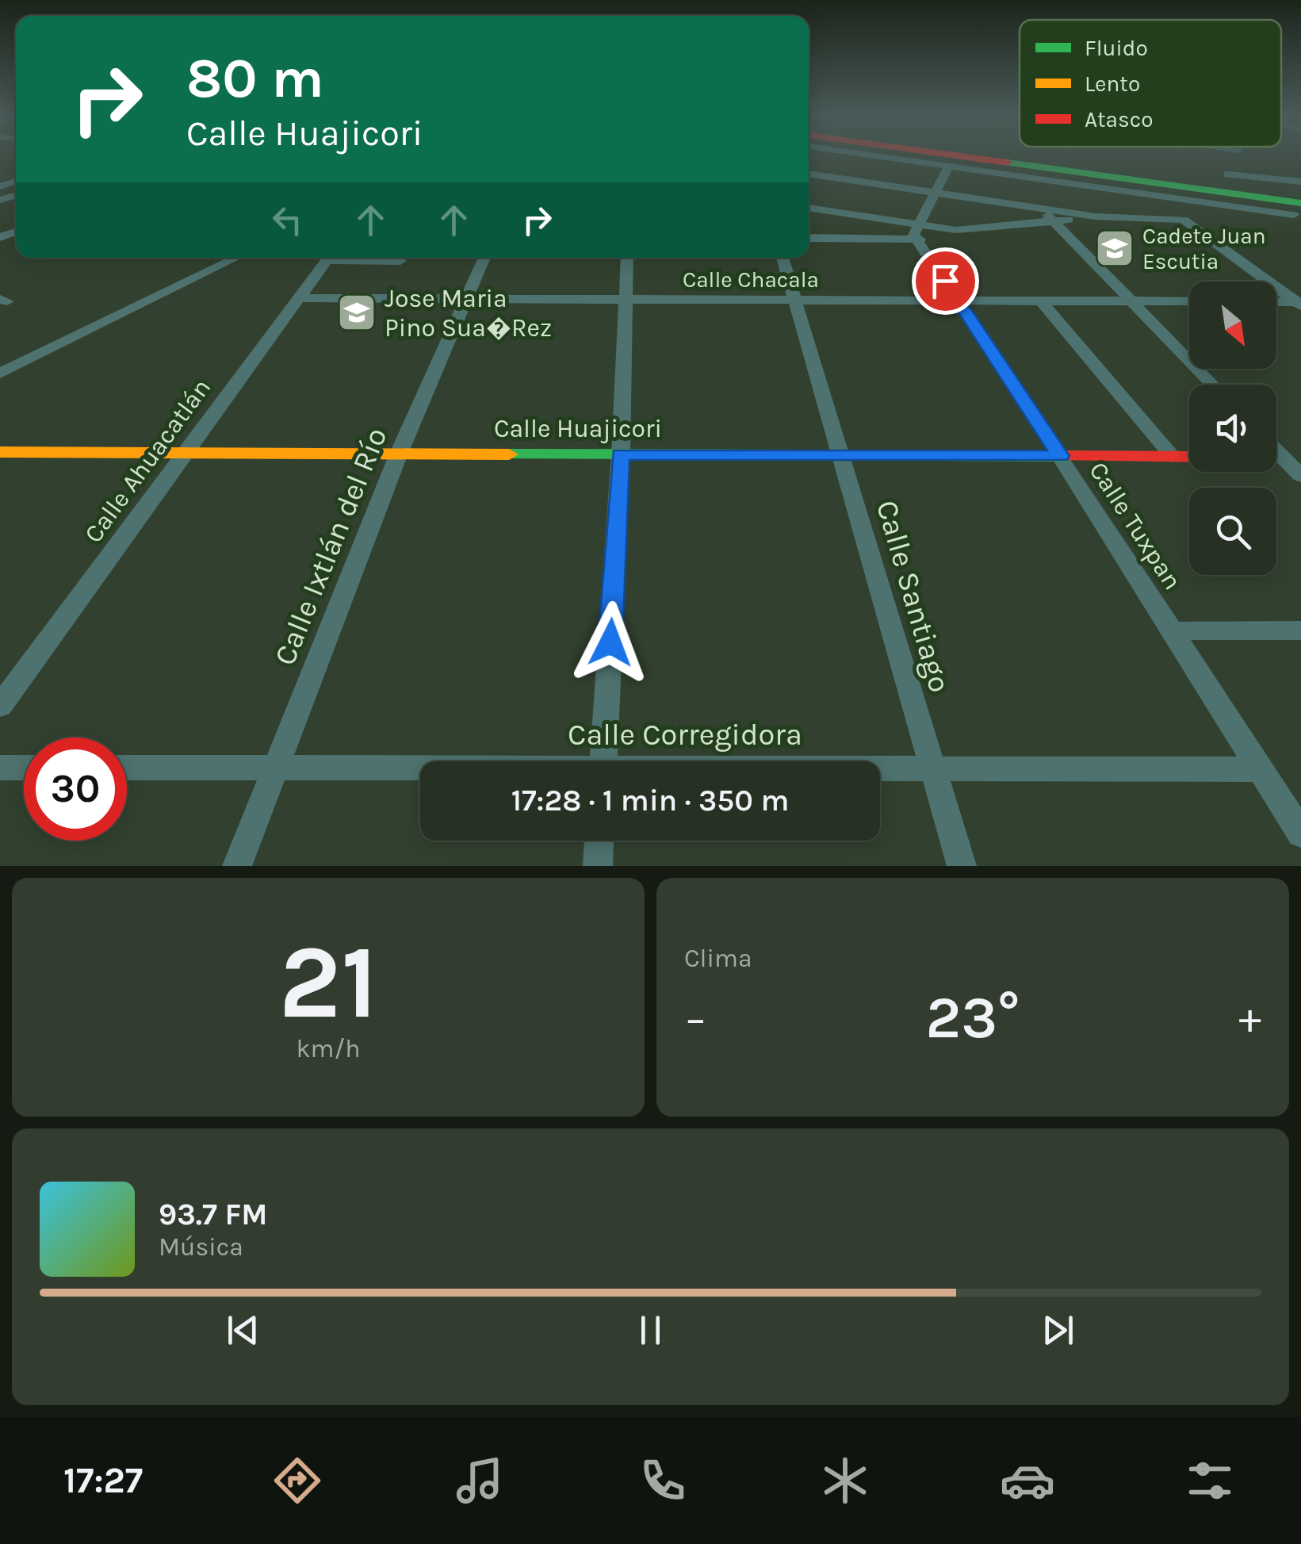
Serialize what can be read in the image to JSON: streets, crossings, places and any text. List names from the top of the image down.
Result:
{
  "streets": {
    "main road": ["Calle Huajicori"],
    "street": [
      "Calle Chacala",
      "Calle Ahuacatlán",
      "Calle Tuxpan",
      "Calle Ixtlán del Río",
      "Calle Santiago",
      "Calle Corregidora"
    ]
  },
  "crossings": [
    ["Calle Chacala", "Calle Ahuacatlán"],
    ["Calle Chacala", "Calle Tuxpan"],
    ["Calle Chacala", "Calle Ixtlán del Río"],
    ["Calle Chacala", "Calle Santiago"],
    ["Calle Huajicori", "Calle Ahuacatlán"],
    ["Calle Huajicori", "Calle Tuxpan"],
    ["Calle Huajicori", "Calle Ixtlán del Río"],
    ["Calle Huajicori", "Calle Santiago"],
    ["Calle Tuxpan", "Calle Corregidora"],
    ["Calle Ixtlán del Río", "Calle Corregidora"],
    ["Calle Santiago", "Calle Corregidora"]
  ],
  "places": {
    "school or university": ["Cadete Juan Escutia", "Jose Maria Pino Sua�Rez"]
  },
  "legend": ["Fluido", "Lento", "Atasco"],
  "north": "bottom right",
  "page": {
    "turn": ["80 m", "Calle Huajicori"],
    "limit": "30",
    "trip": "17:28 · 1 min · 350 m",
    "tile": [
      ["21", "km/h"],
      "Clima"
    ],
    "heat": ["−", "23°", "+"],
    "song": ["93.7 FM", "Música"],
    "tabs": "17:27"
  }
}
